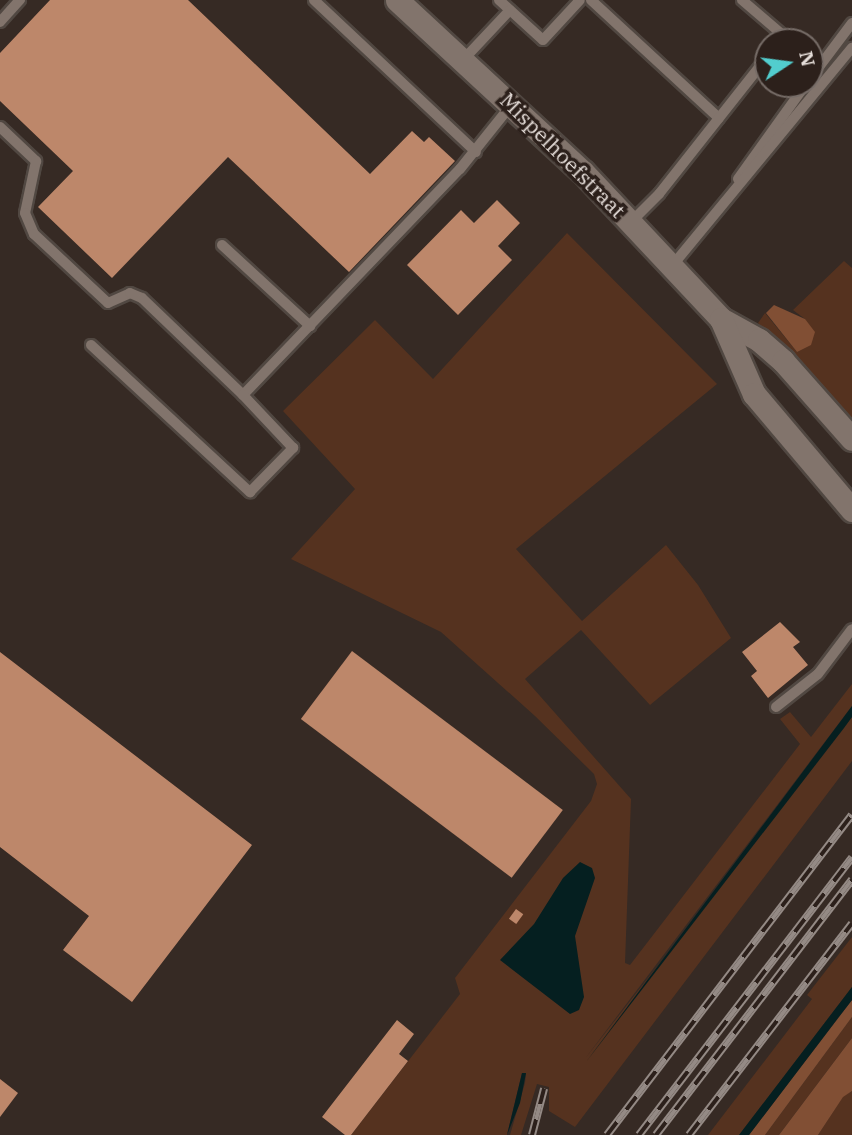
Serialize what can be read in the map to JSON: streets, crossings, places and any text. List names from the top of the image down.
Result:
{
  "streets": {
    "street": ["Mispelhoefstraat"]
  },
  "north": "right"
}
